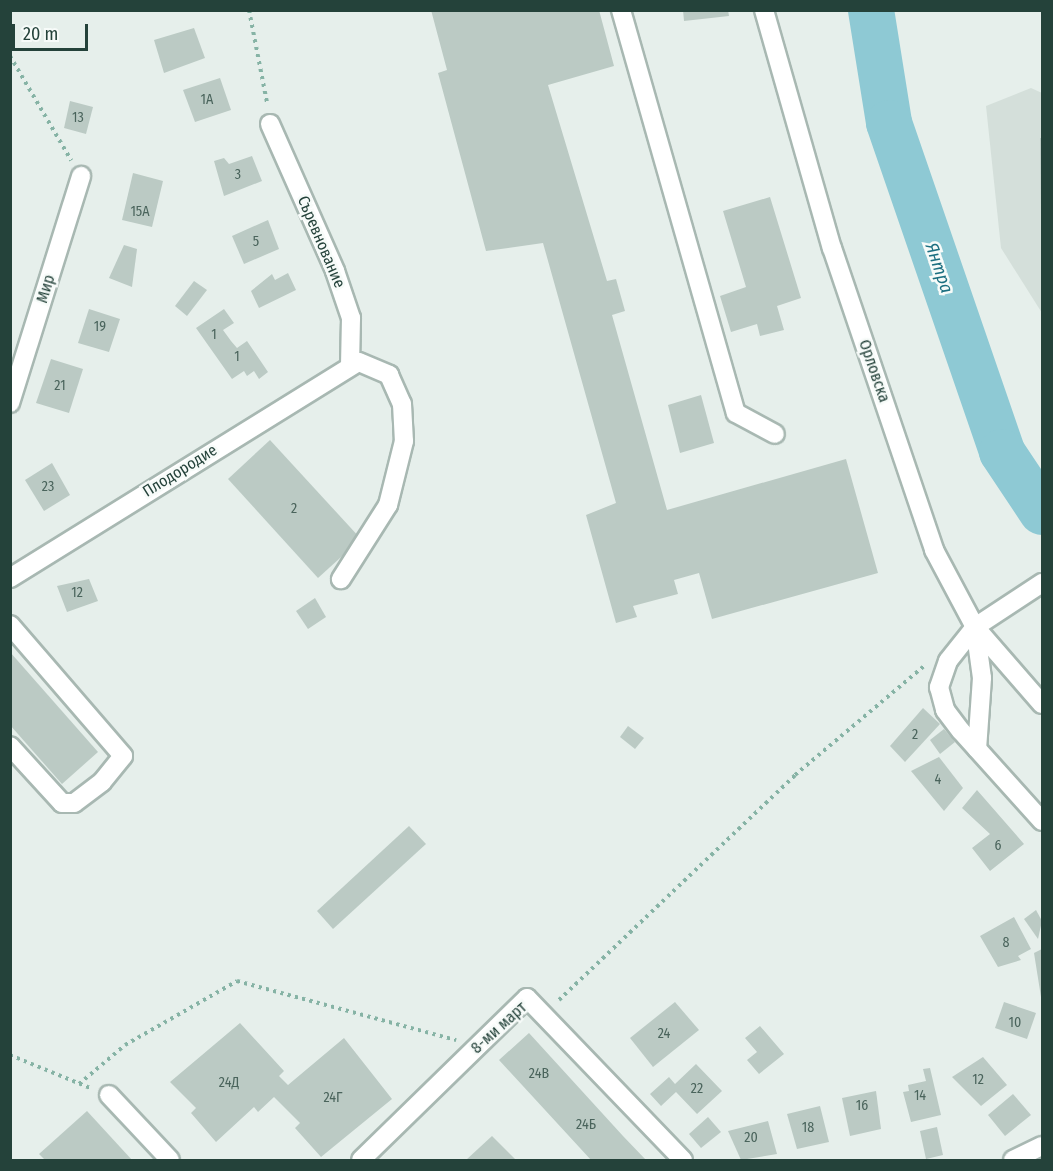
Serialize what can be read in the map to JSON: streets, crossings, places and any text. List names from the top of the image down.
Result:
{
  "streets": {
    "street": [
      "Съревнование",
      "Мир",
      "Орловска",
      "Плодородие",
      "8-ми март"
    ]
  },
  "crossings": [
    ["Съревнование", "Плодородие"]
  ],
  "water": ["Янтра"],
  "house_numbers": [
    "1А",
    "13",
    "3",
    "15А",
    "5",
    "19",
    "1",
    "1",
    "21",
    "23",
    "2",
    "12",
    "2",
    "4",
    "6",
    "8",
    "10",
    "24",
    "24В",
    "12",
    "24Д",
    "22",
    "14",
    "24Г",
    "16",
    "24Б",
    "18",
    "20"
  ],
  "scale_bar": "20 m"
}
